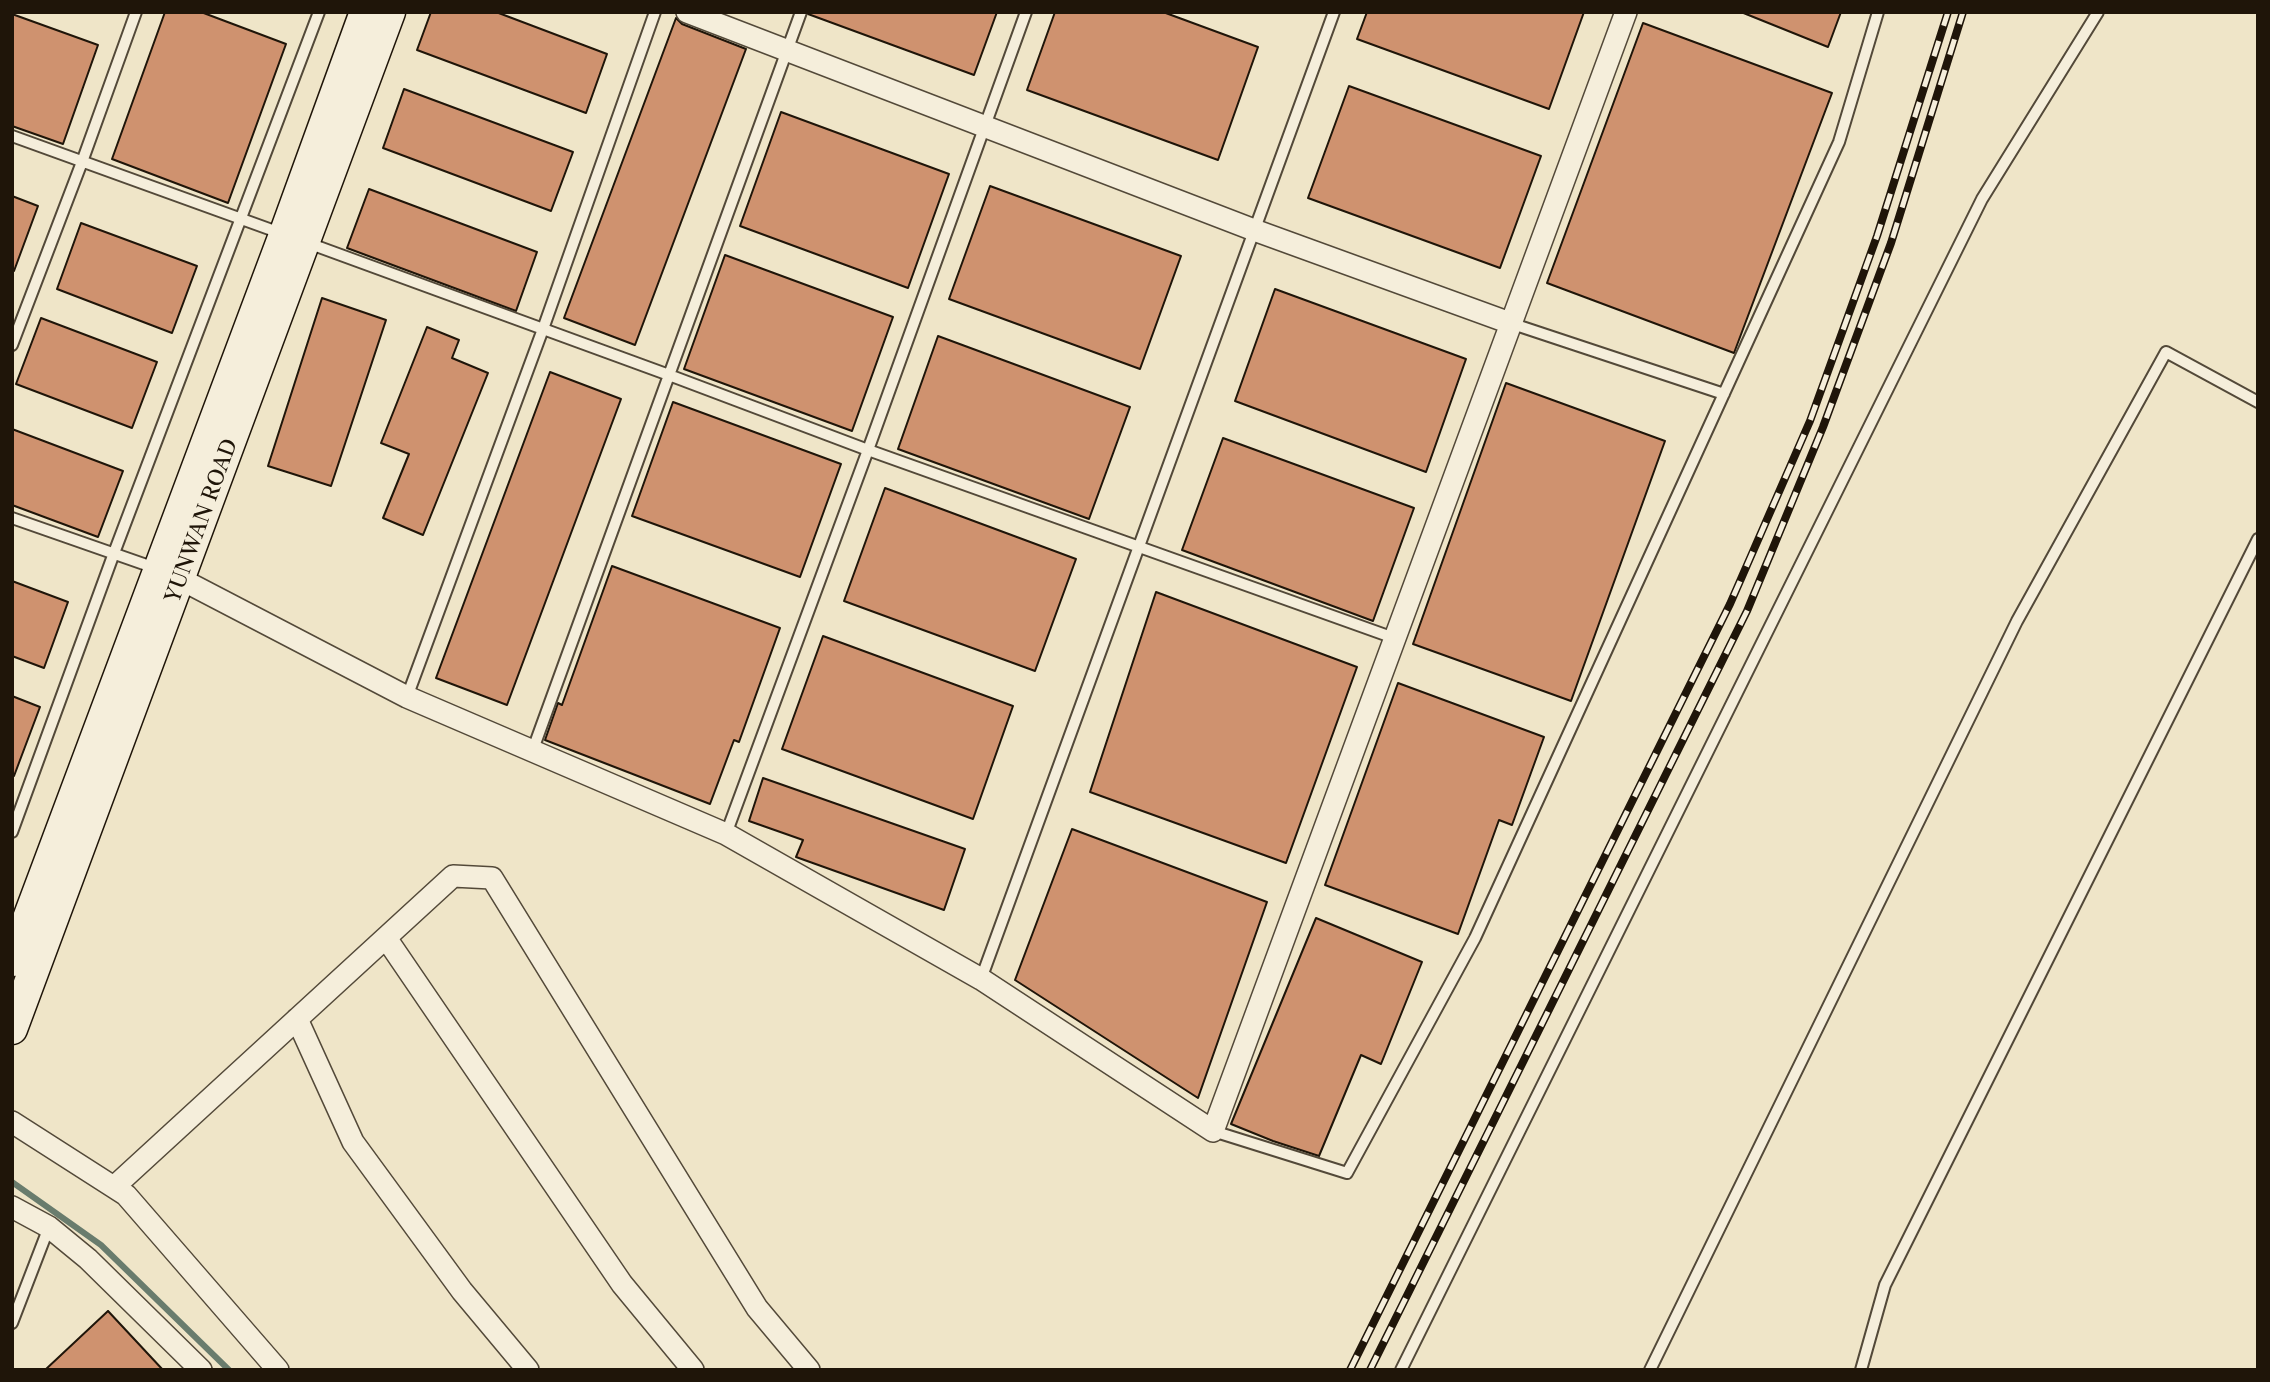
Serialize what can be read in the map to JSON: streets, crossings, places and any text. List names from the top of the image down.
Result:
{
  "streets": {
    "main road": ["YUNWAN ROAD"]
  }
}
